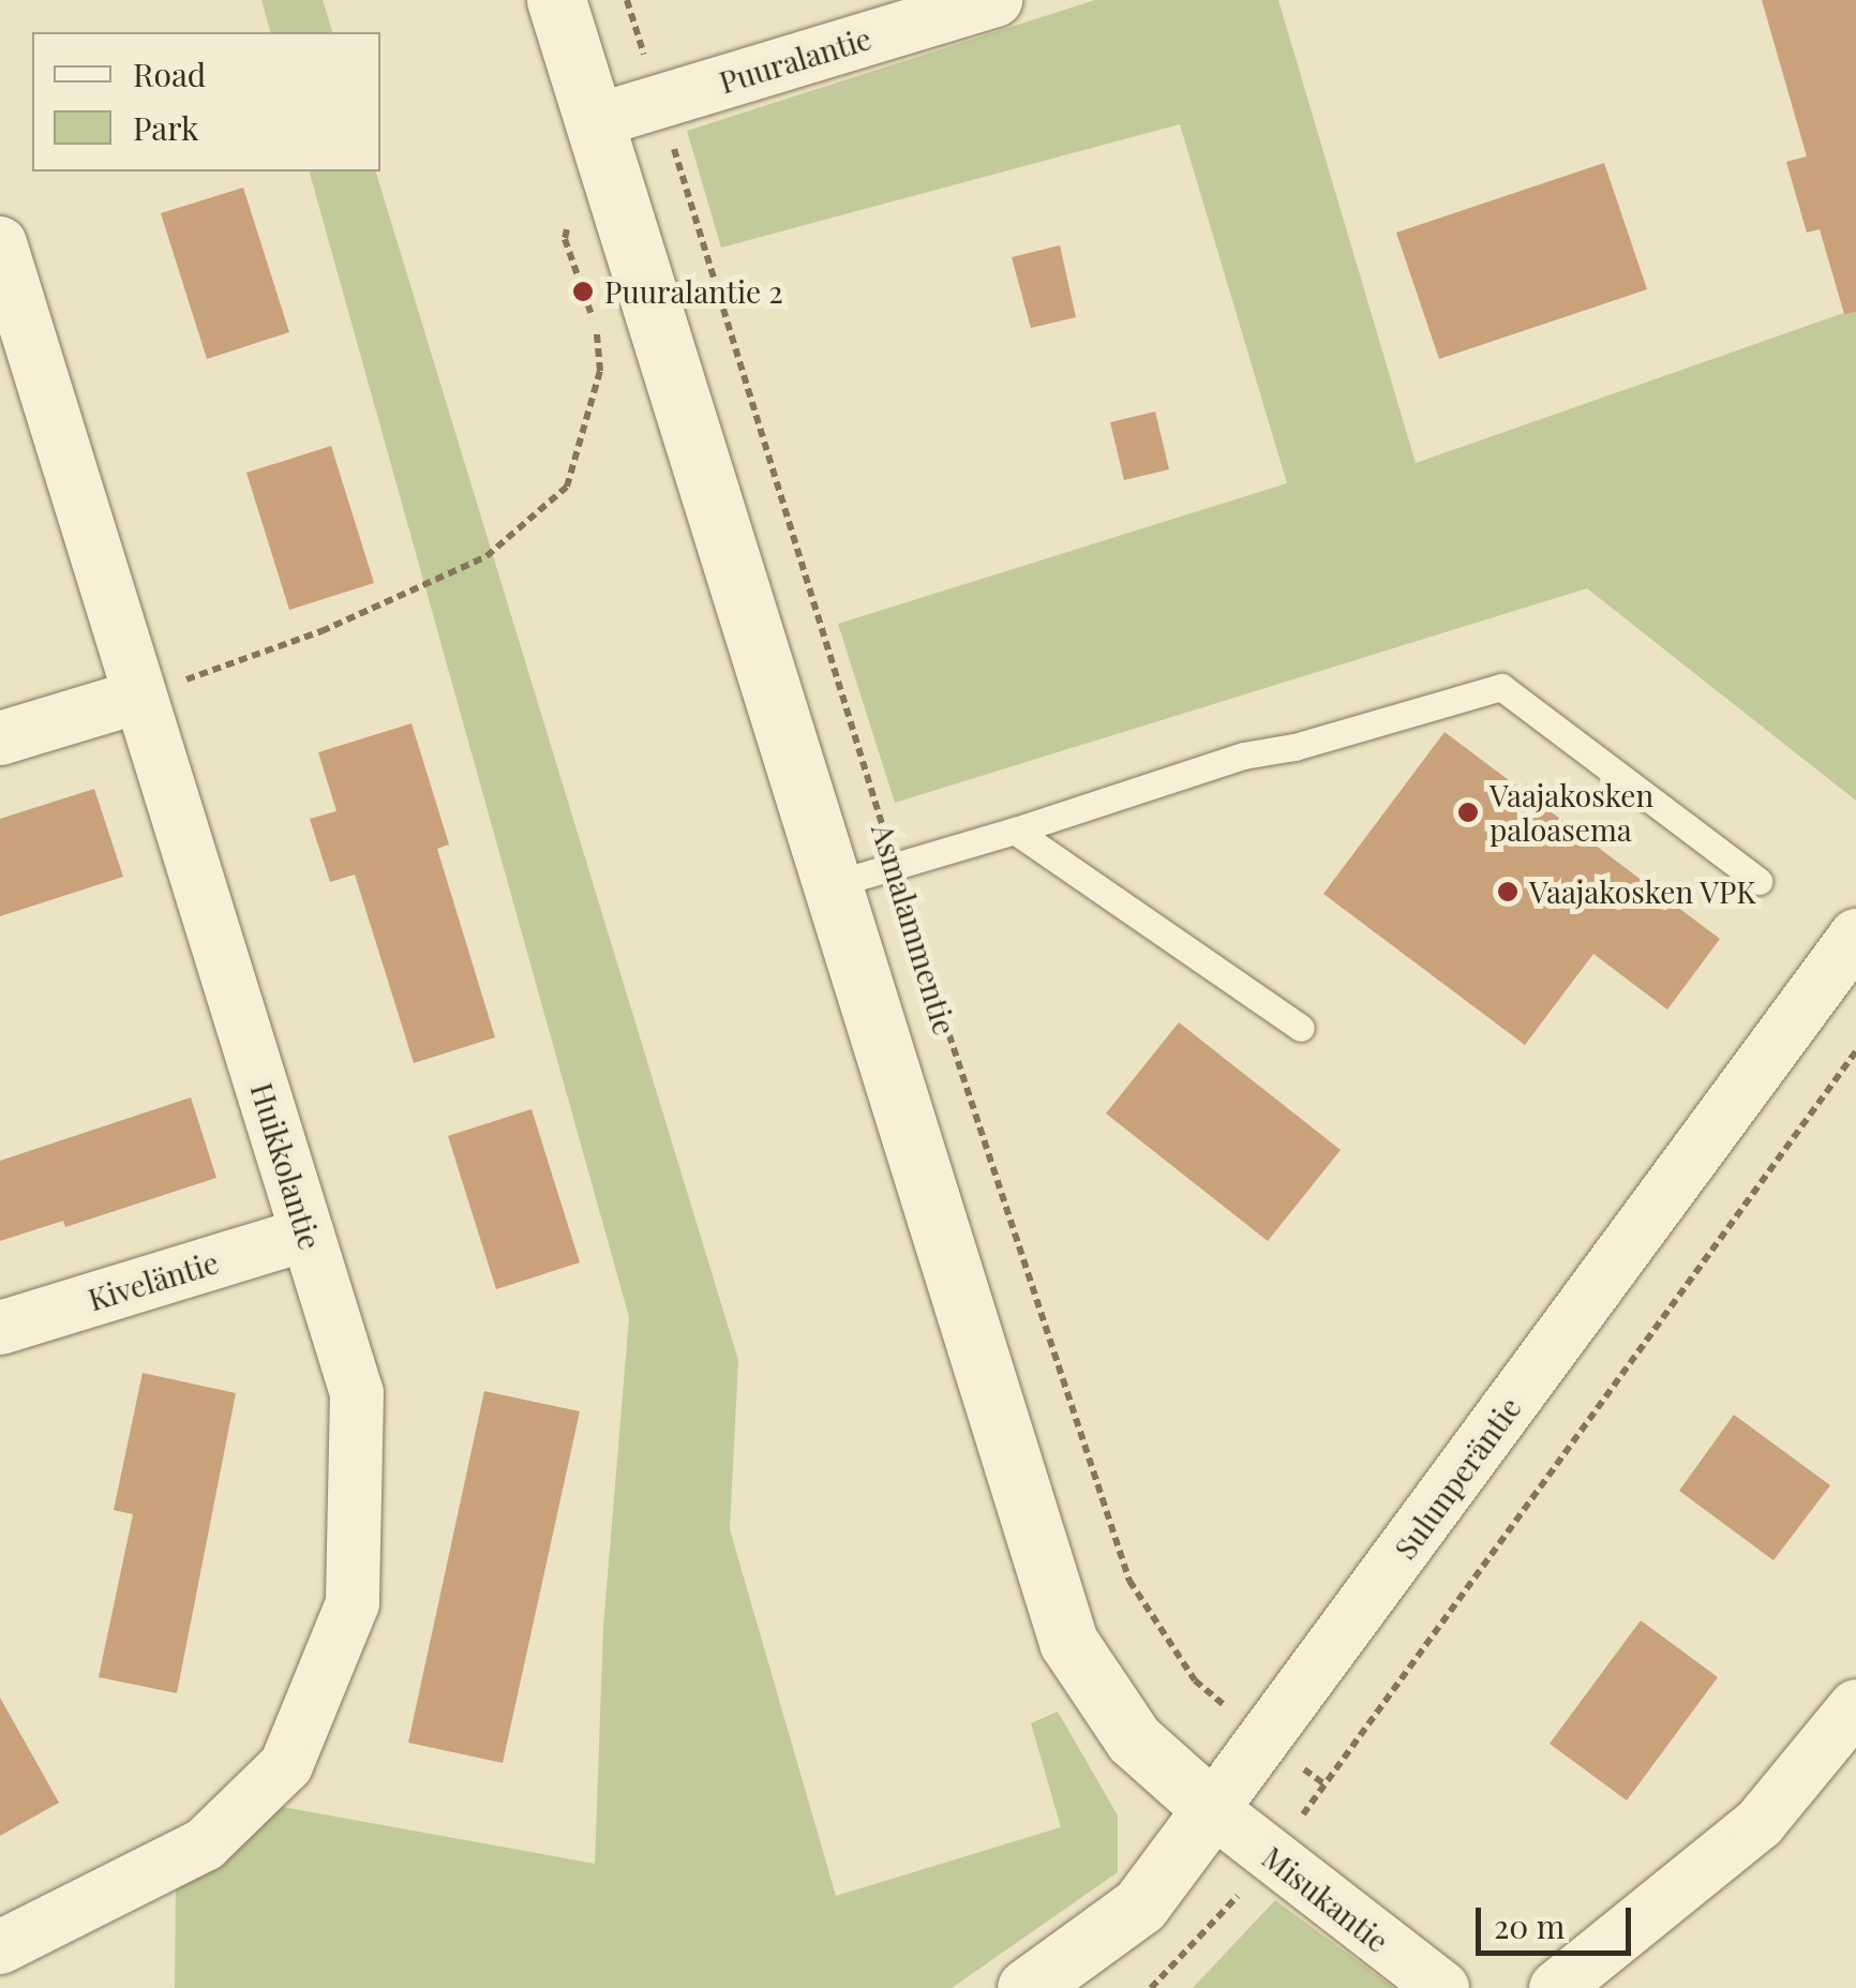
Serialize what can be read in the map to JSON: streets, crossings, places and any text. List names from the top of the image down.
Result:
{
  "streets": {
    "street": [
      "Puuralantie",
      "Huikkolantie",
      "Kiveläntie",
      "Sulunperäntie",
      "Misukantie"
    ],
    "path": ["Asmalammentie"]
  },
  "crossings": [
    ["Puuralantie", "Asmalammentie"],
    ["Asmalammentie", "Sulunperäntie"],
    ["Huikkolantie", "Kiveläntie"],
    ["Sulunperäntie", "Misukantie"]
  ],
  "places": ["Puuralantie 2", "Vaajakosken paloasema", "Vaajakosken VPK"],
  "legend": ["Road", "Park"],
  "scale_bar": "20 m"
}
